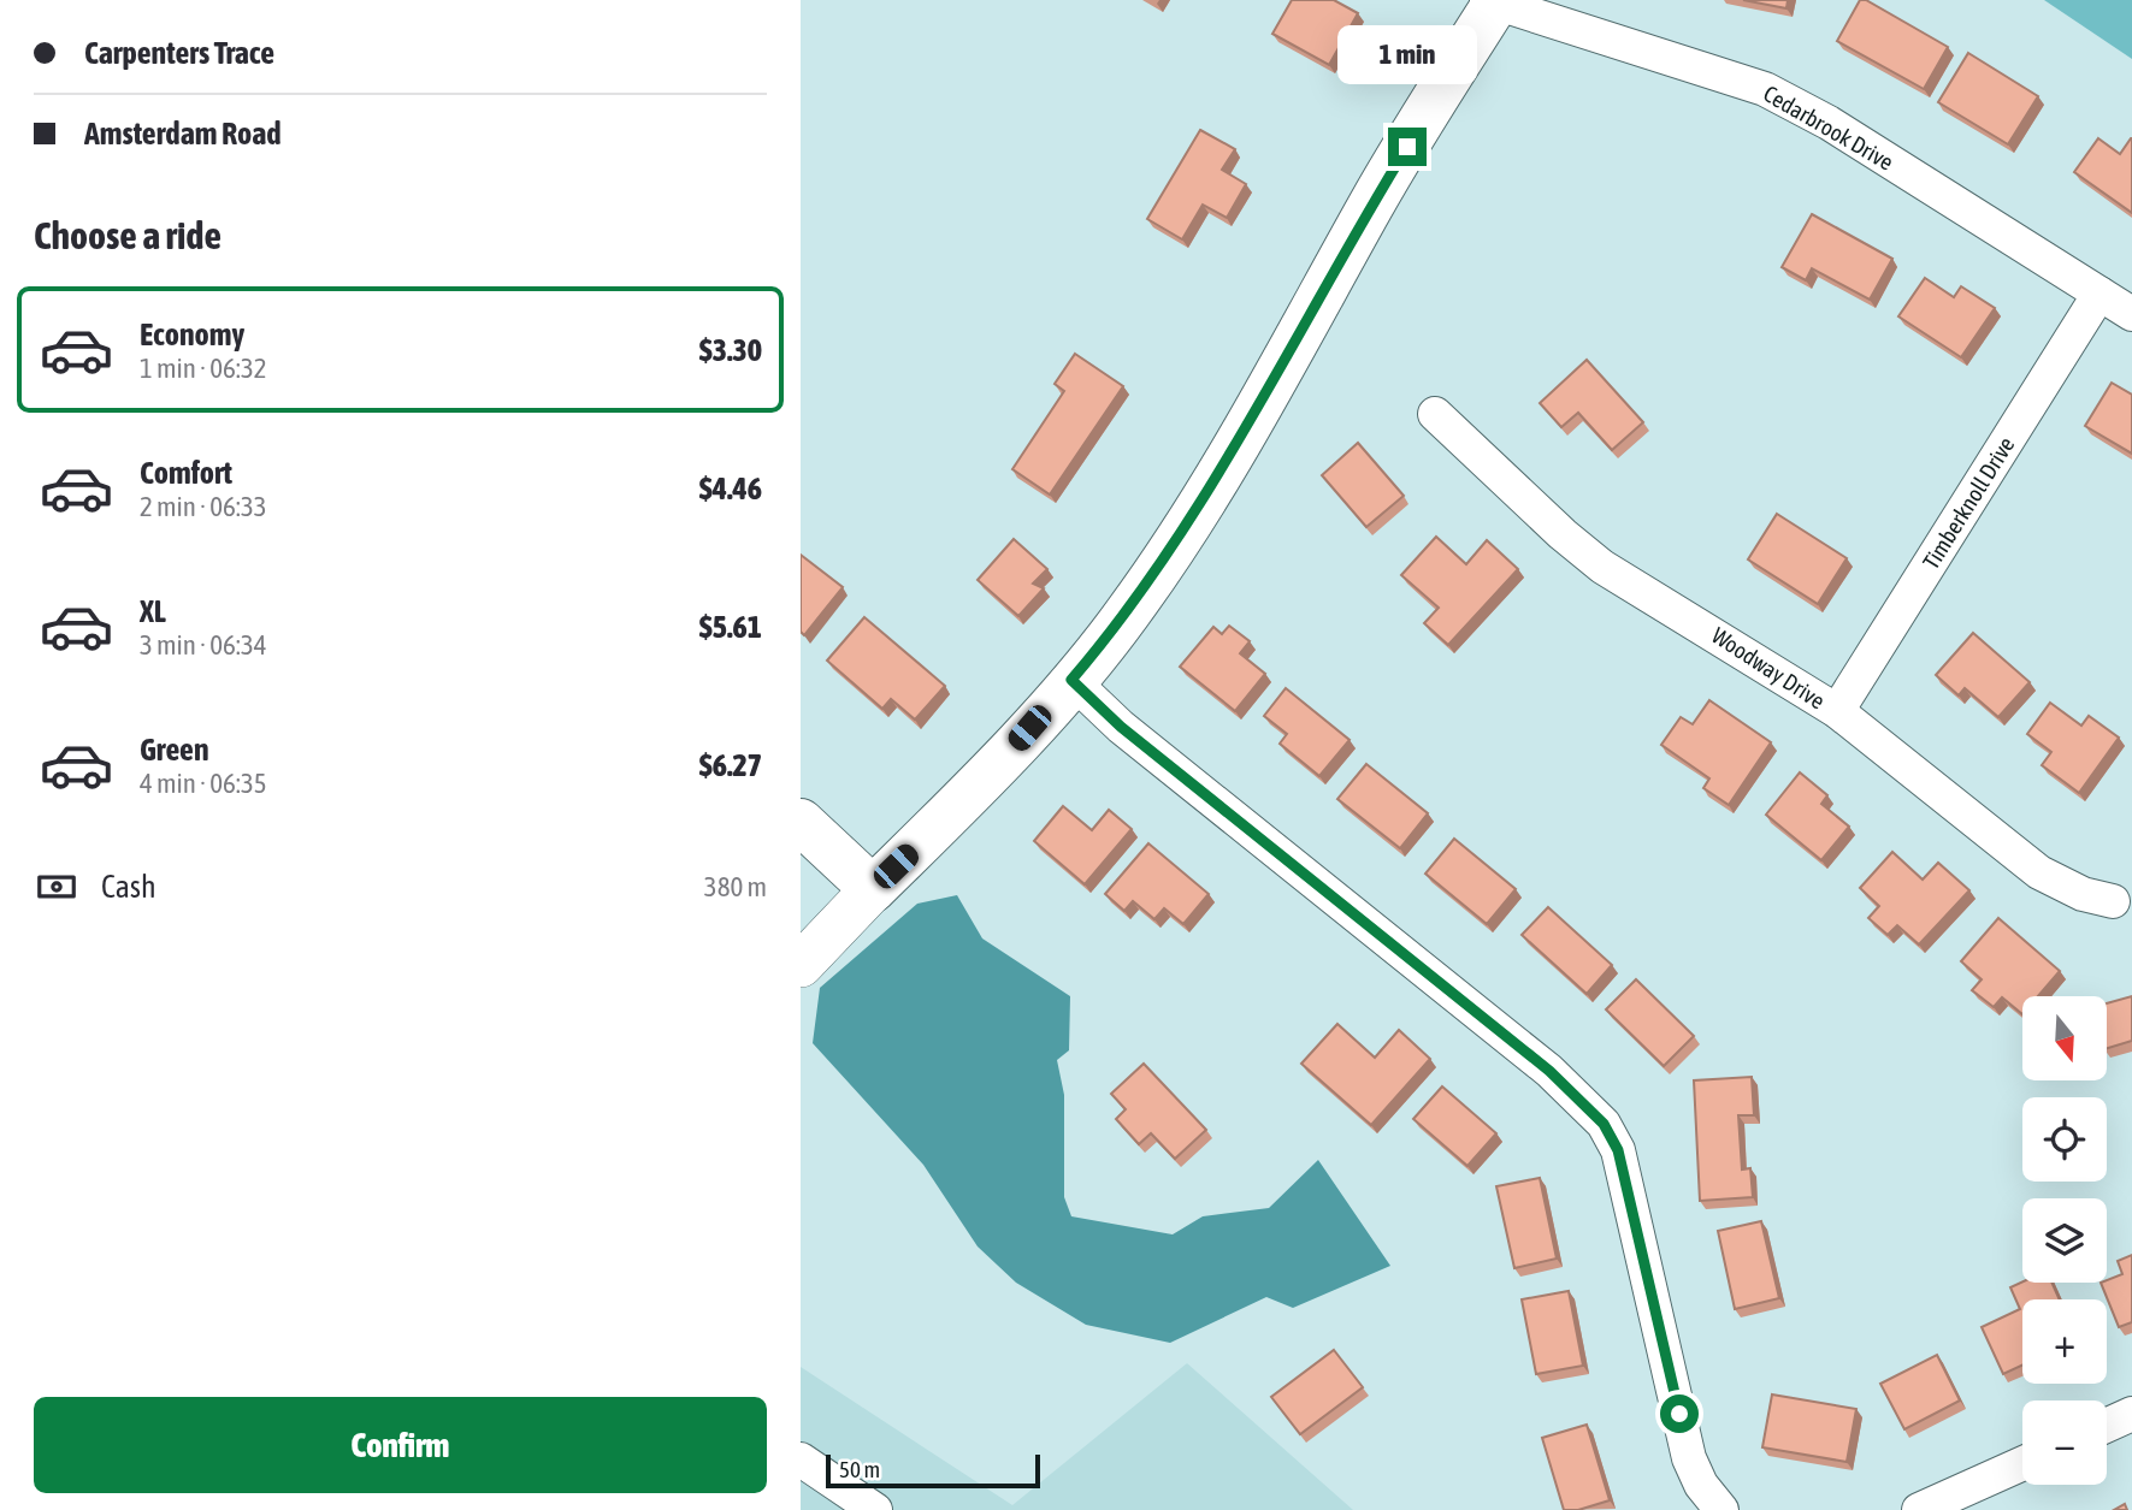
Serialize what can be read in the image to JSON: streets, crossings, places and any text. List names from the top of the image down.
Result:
{
  "streets": {
    "street": ["Cedarbrook Drive", "Timberknoll Drive", "Woodway Drive"]
  },
  "crossings": [
    ["Cedarbrook Drive", "Timberknoll Drive"],
    ["Timberknoll Drive", "Woodway Drive"]
  ],
  "scale_bar": "50 m",
  "north": "bottom",
  "page": {
    "banner": ["Carpenters Trace", "Amsterdam Road"],
    "bubble": "1 min",
    "heading": "Choose a ride",
    "list": [
      {
        "name": "Economy",
        "note": "1 min · 06:32",
        "value": "$3.30"
      },
      {
        "name": "Comfort",
        "note": "2 min · 06:33",
        "value": "$4.46"
      },
      {
        "name": "XL",
        "note": "3 min · 06:34",
        "value": "$5.61"
      },
      {
        "name": "Green",
        "note": "4 min · 06:35",
        "value": "$6.27"
      }
    ],
    "pay": ["Cash", "380 m"],
    "map_buttons": ["+", "−"],
    "buttons": "Confirm",
    "scale": "50 m"
  }
}
